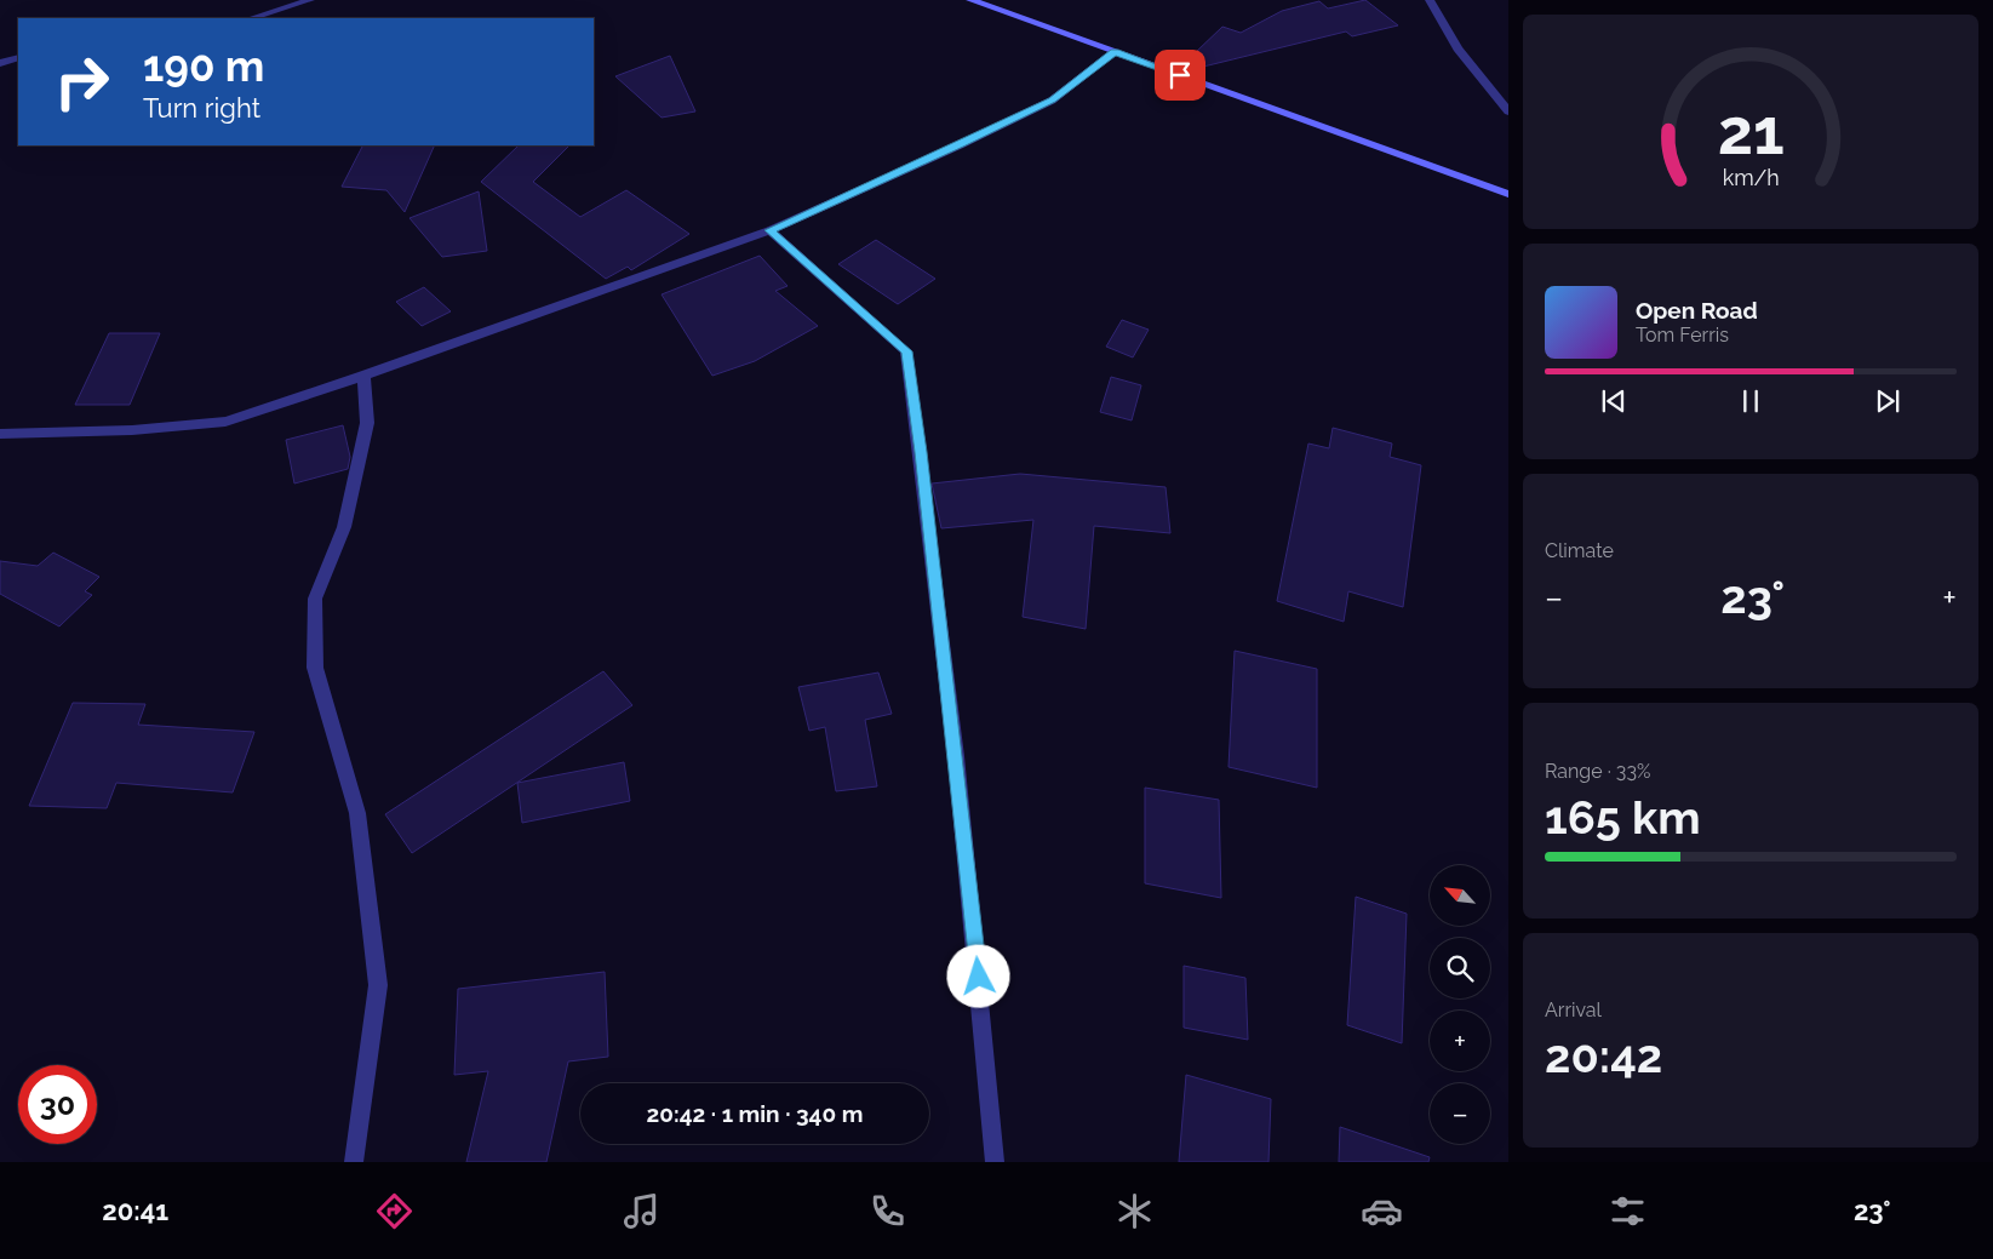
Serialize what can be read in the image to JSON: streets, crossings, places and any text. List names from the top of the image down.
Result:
{
  "north": "top left",
  "page": {
    "turn": ["190 m", "Turn right"],
    "song": ["Open Road", "Tom Ferris"],
    "tile": [
      "Climate",
      ["Range · 33%", "165 km"],
      ["Arrival", "20:42"]
    ],
    "heat": ["−", "23°", "+"],
    "map_buttons": ["+", "−"],
    "limit": "30",
    "trip": "20:42 · 1 min · 340 m",
    "tabs": ["20:41", "23°"],
    "gauge": ["21", "km/h"]
  }
}
